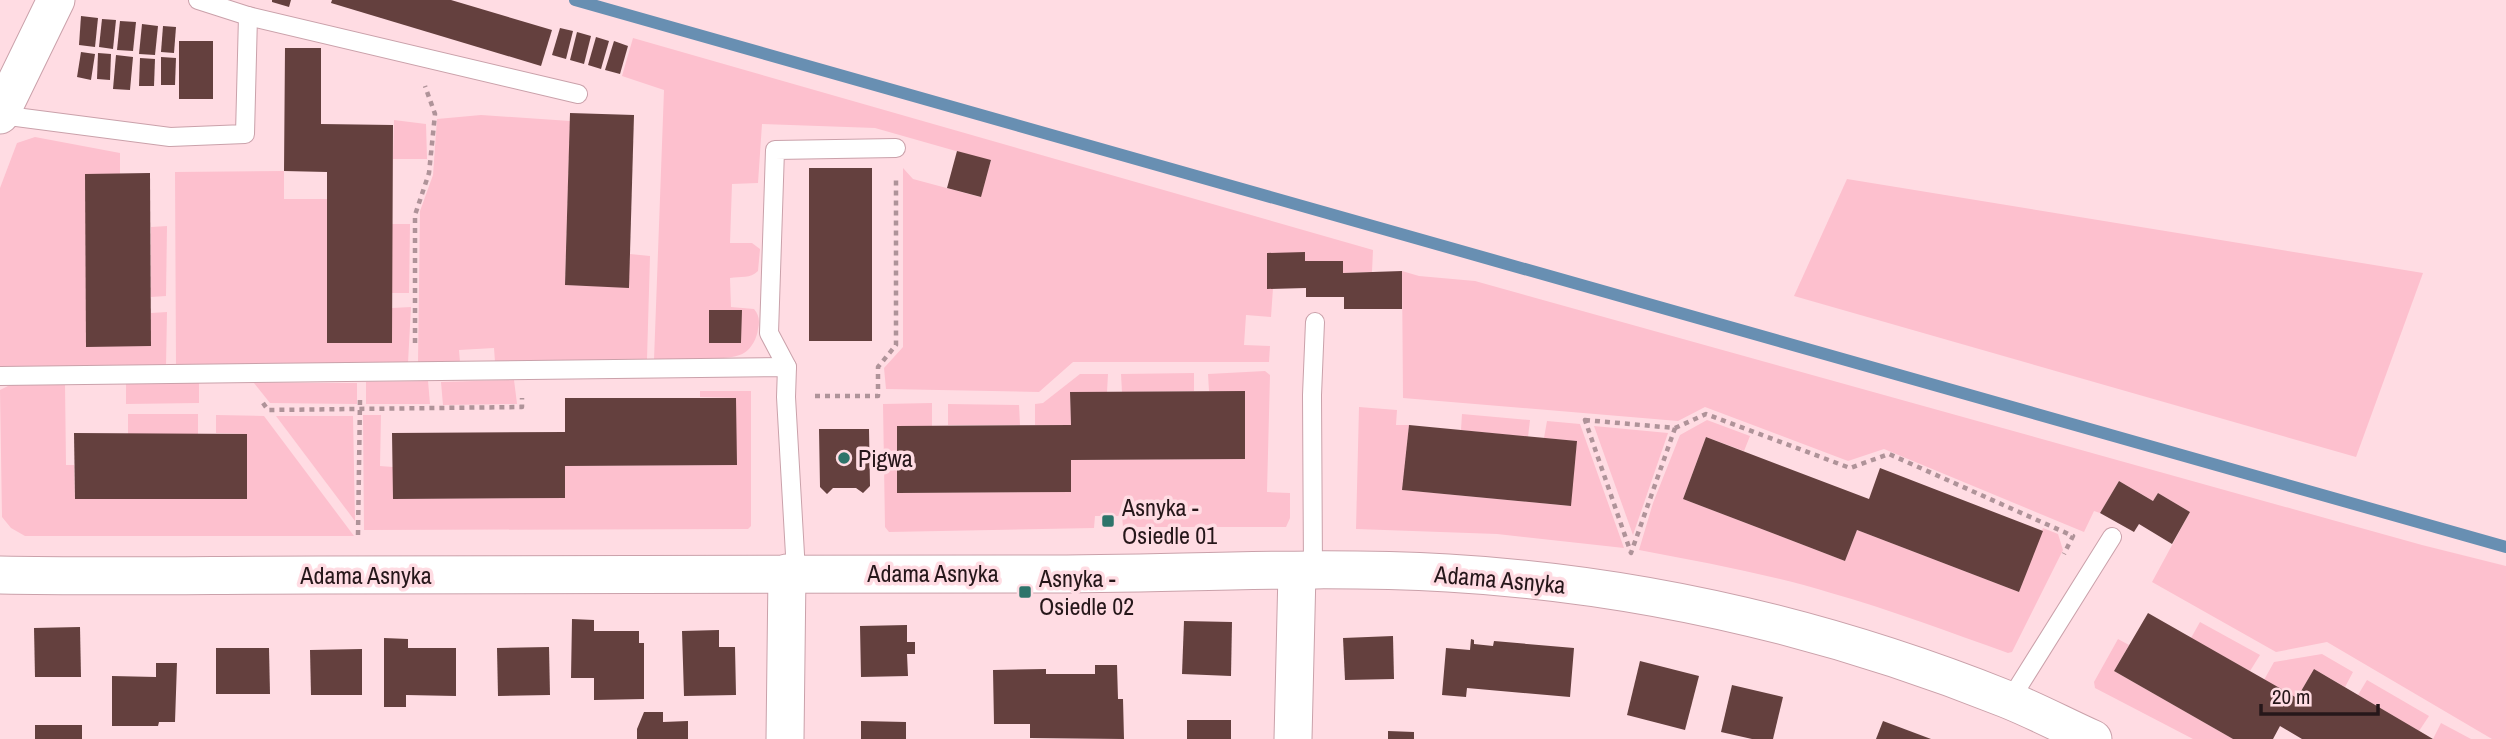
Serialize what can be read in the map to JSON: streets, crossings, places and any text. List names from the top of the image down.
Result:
{
  "streets": {
    "street": ["Adama Asnyka"]
  },
  "places": {
    "other": ["Pigwa"],
    "transit": ["Asnyka - Osiedle 01", "Asnyka - Osiedle 02"]
  },
  "scale_bar": "20 m"
}
